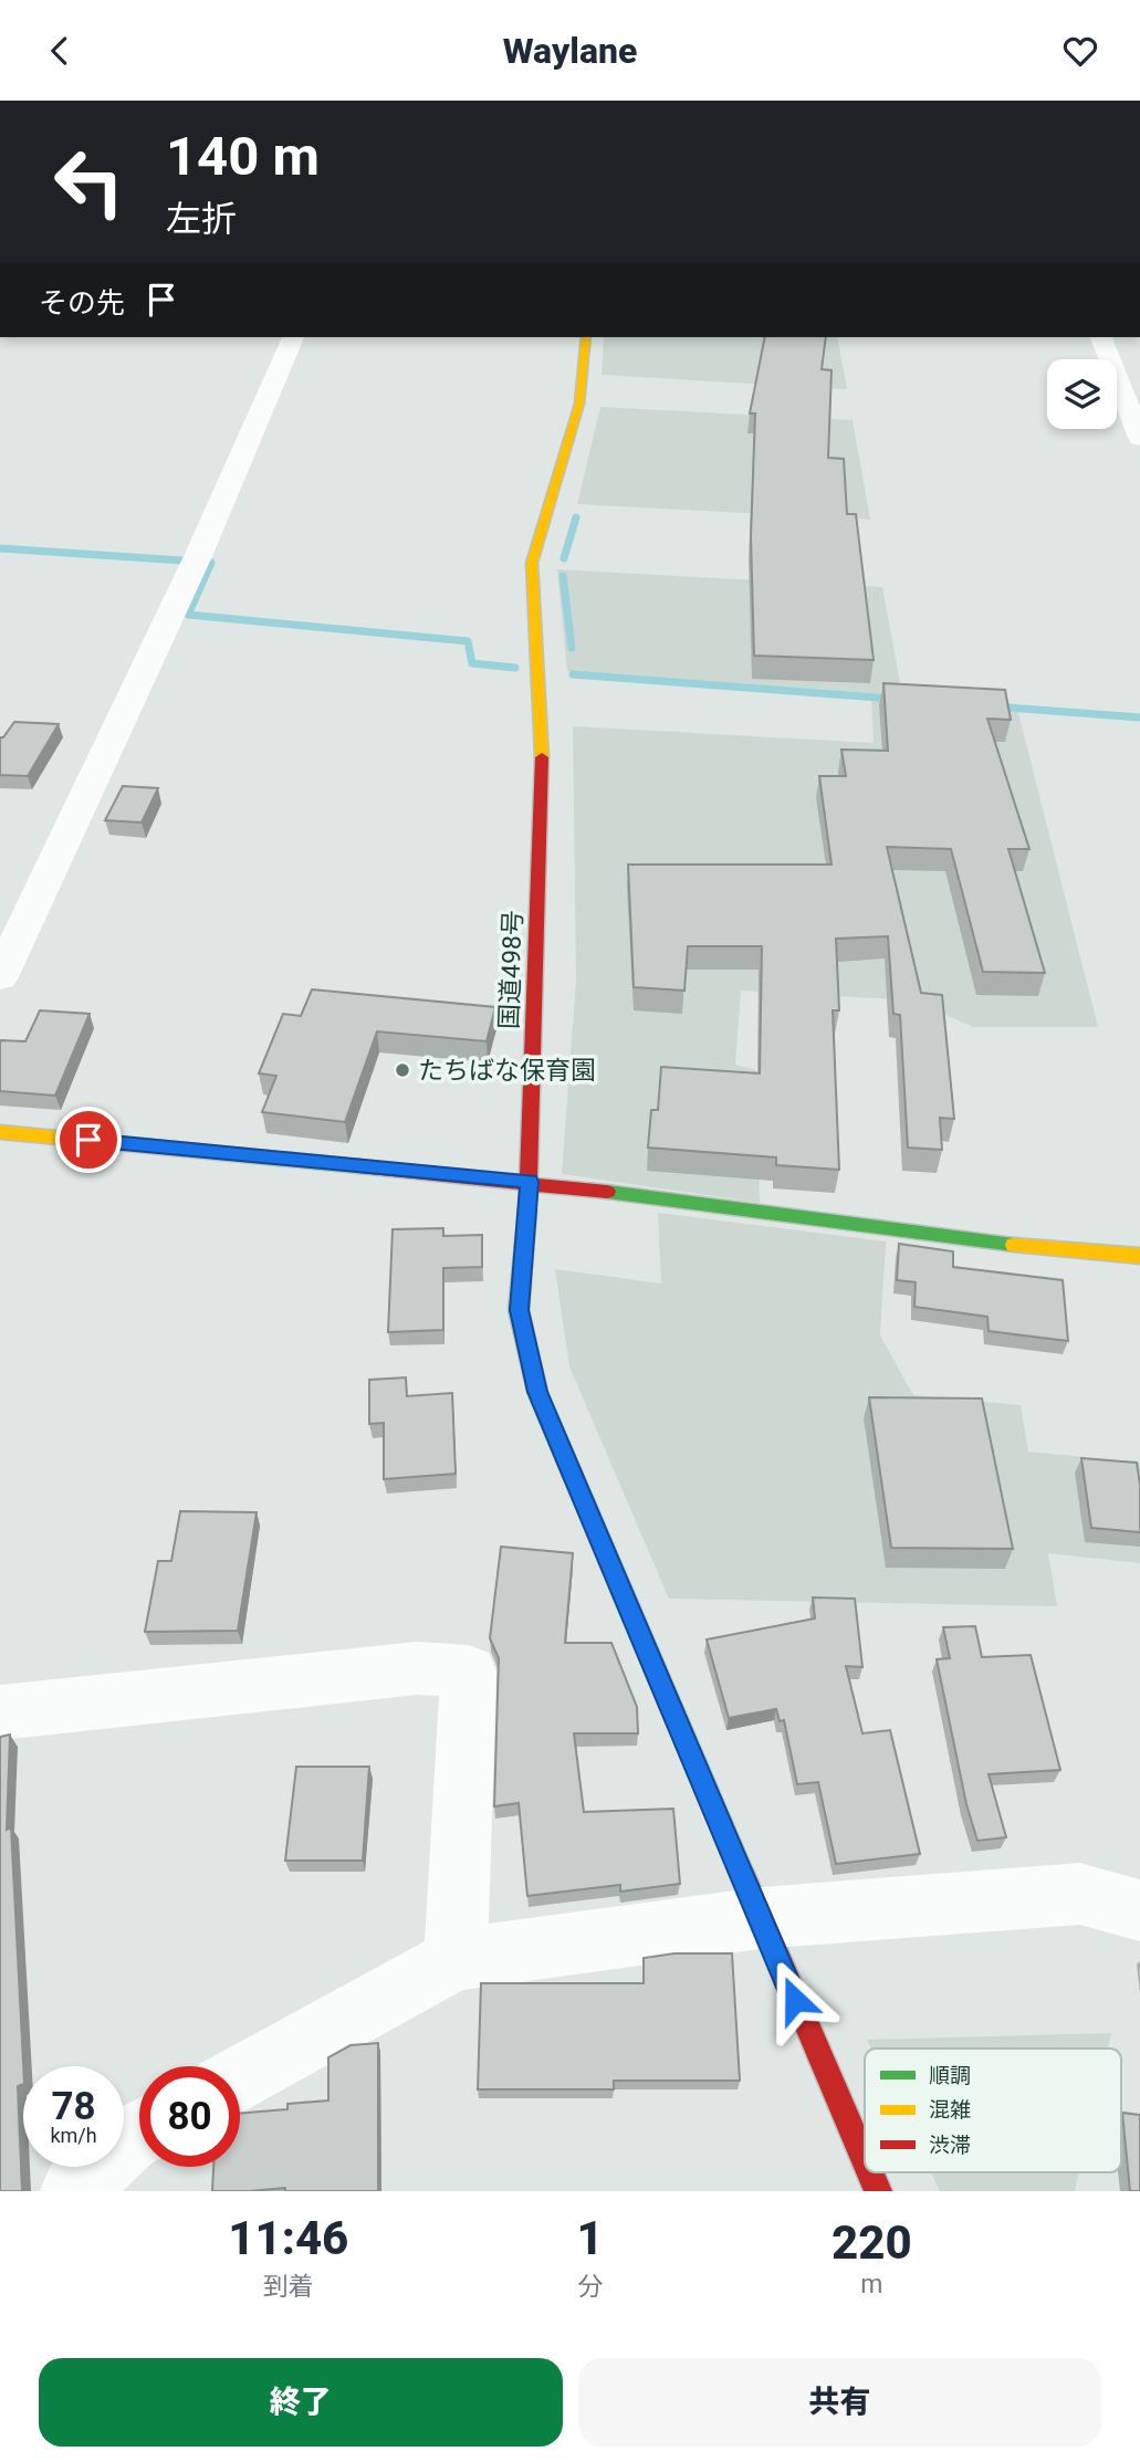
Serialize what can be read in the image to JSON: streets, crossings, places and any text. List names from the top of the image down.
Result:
{
  "streets": {
    "main road": ["国道498号"]
  },
  "places": ["たちばな保育園"],
  "legend": ["順調", "混雑", "渋滞"],
  "page": {
    "header": "Waylane",
    "turn": ["140 m", "左折"],
    "then": "その先",
    "speed": "78 km/h",
    "limit": "80",
    "eta": [
      "11:46",
      "到着",
      "1",
      "分",
      "220",
      "m"
    ],
    "buttons": ["終了", "共有"]
  }
}
